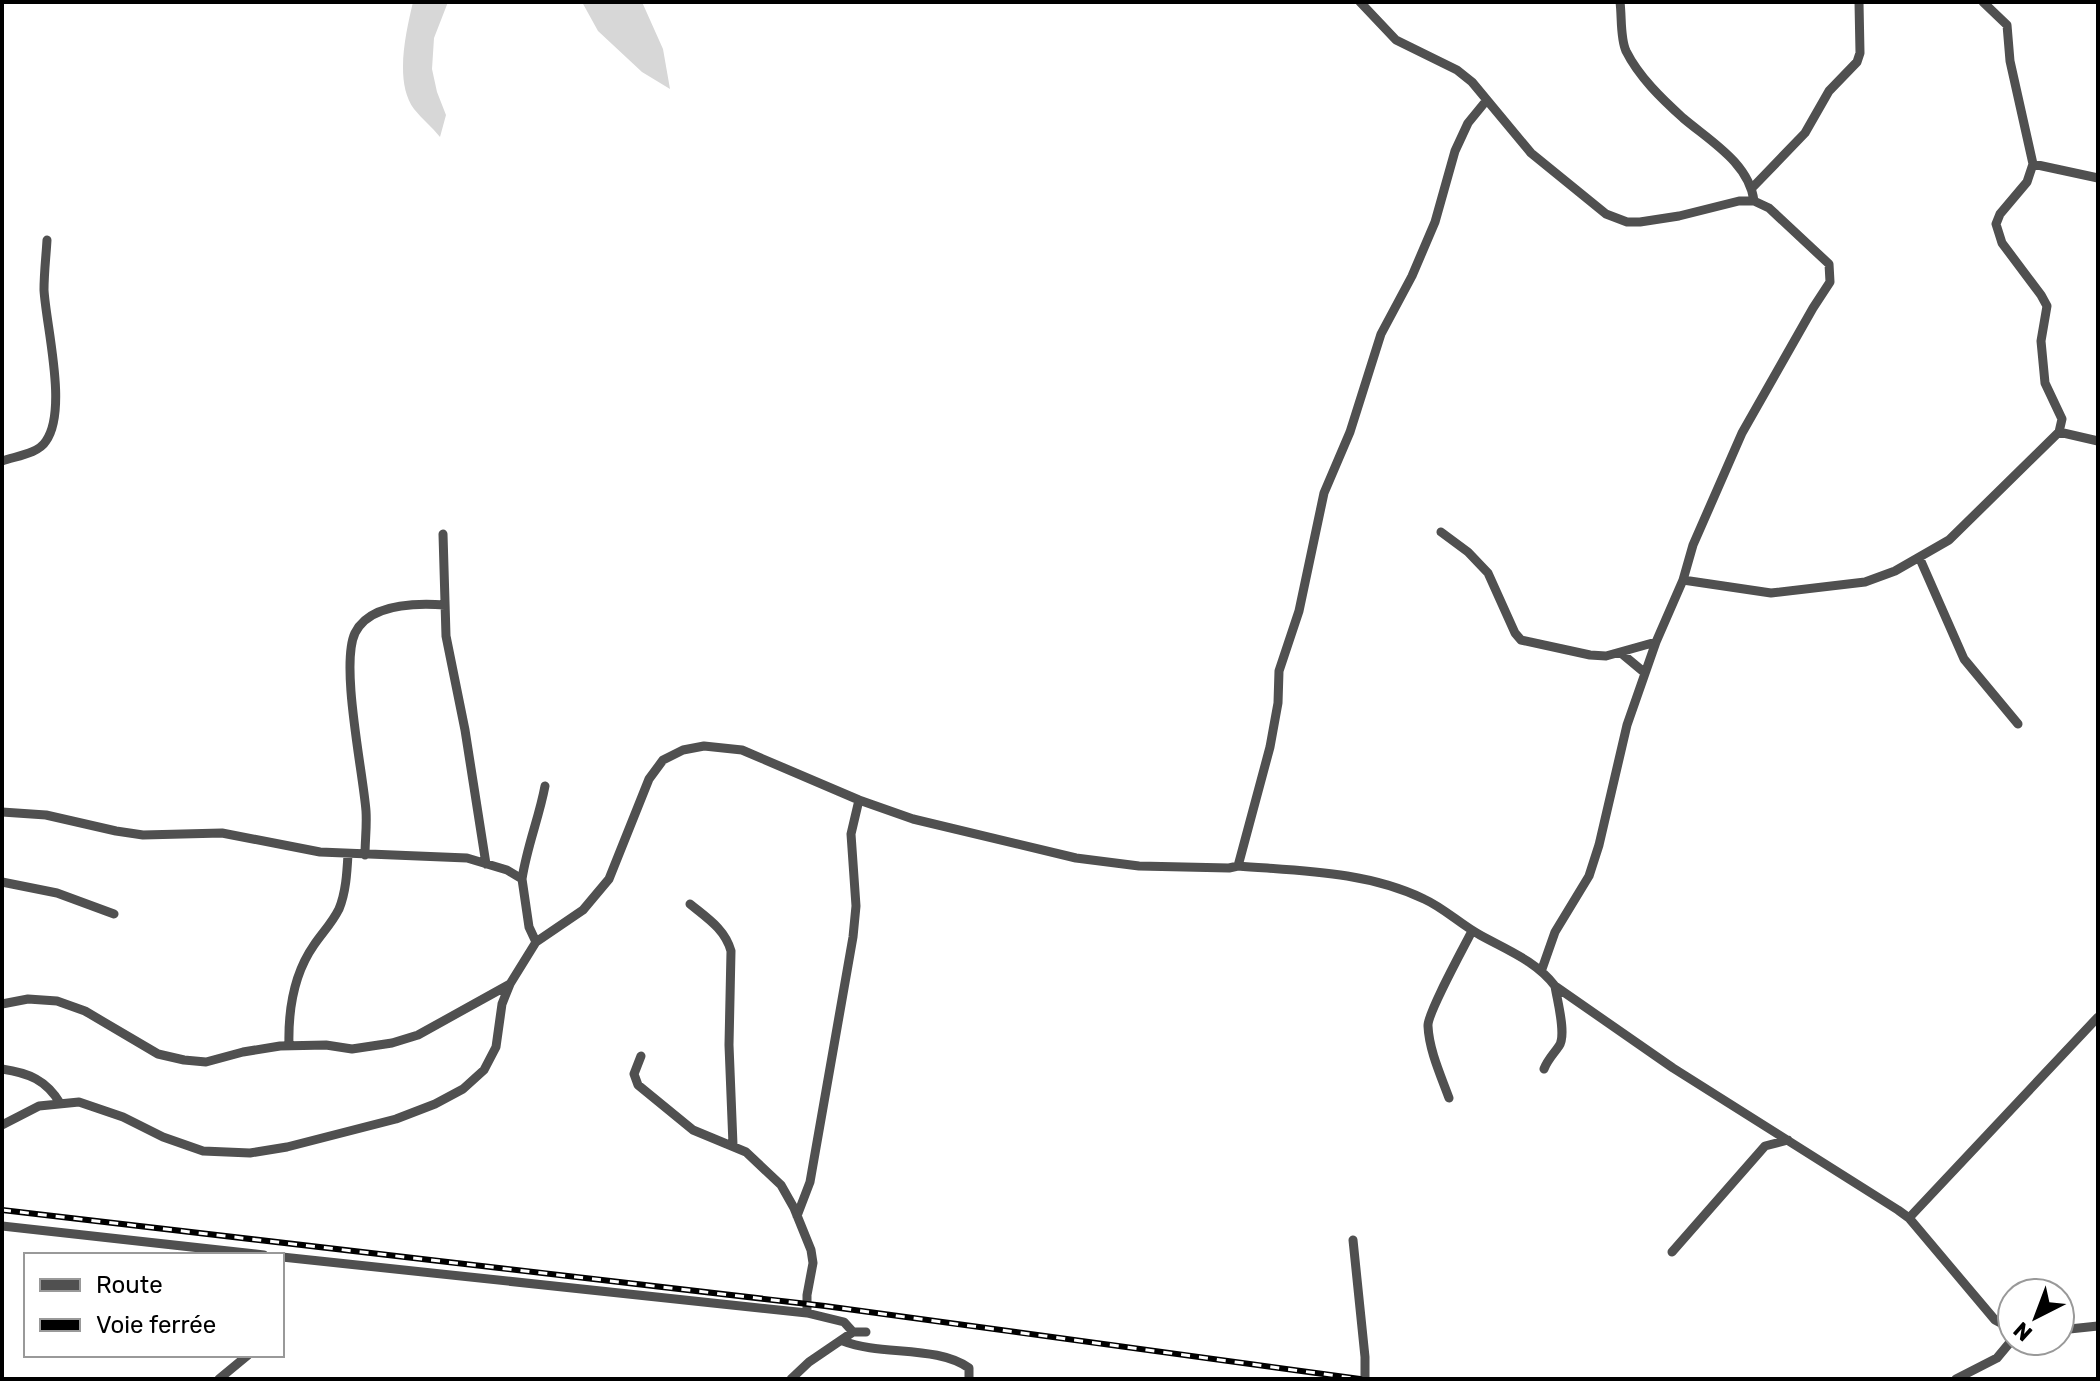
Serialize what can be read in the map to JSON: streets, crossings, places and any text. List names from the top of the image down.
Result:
{
  "legend": ["Route", "Voie ferrée"],
  "north": "bottom left"
}
